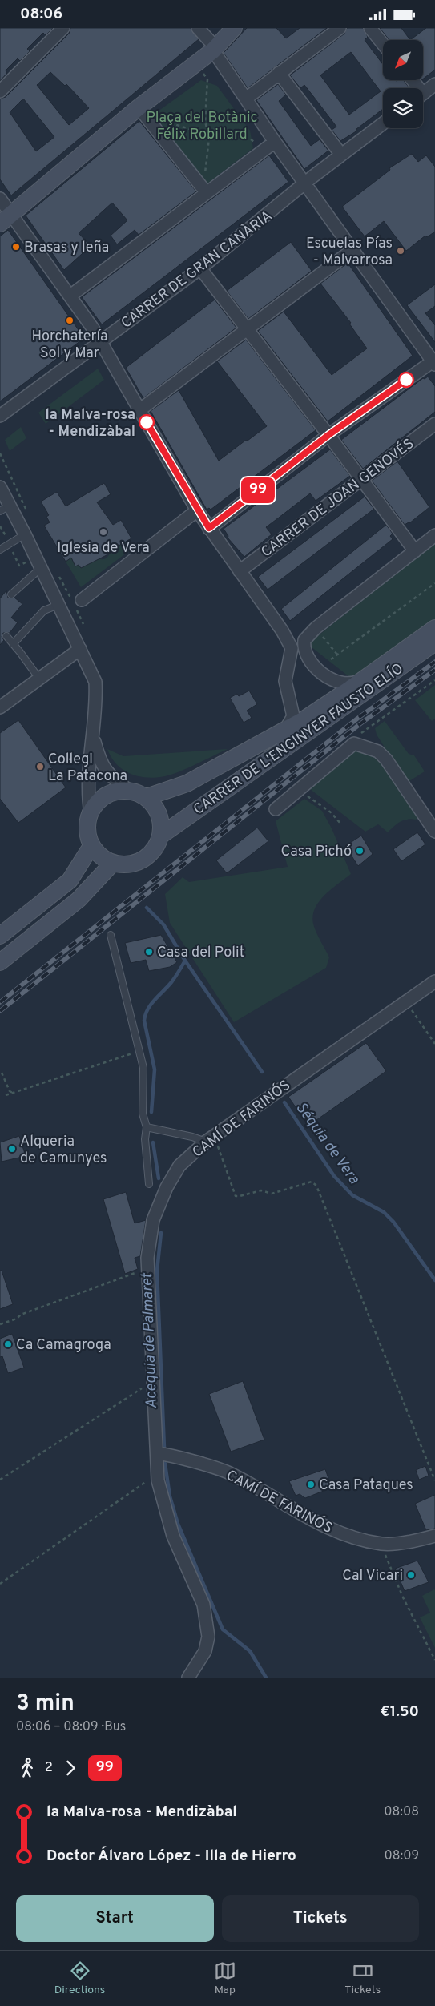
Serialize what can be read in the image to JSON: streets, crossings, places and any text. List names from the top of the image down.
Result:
{
  "streets": {
    "main road": ["CARRER DE L'ENGINYER FAUSTO ELÍO"],
    "street": ["CARRER DE GRAN CANÀRIA", "CARRER DE JOAN GENOVÉS", "CAMÍ DE FARINÓS"]
  },
  "water": ["Séquia de Vera", "Acequia de Palmaret"],
  "parks": ["Plaça del Botànic Félix Robillard"],
  "places": [
    "Brasas y leña",
    "Escuelas Pías - Malvarrosa",
    "Horchatería Sol y Mar",
    "la Malva-rosa - Mendizàbal",
    "Iglesia de Vera",
    "Col·legi La Patacona",
    "Casa Pichó",
    "Casa del Polit",
    "Alqueria de Camunyes",
    "Ca Camagroga",
    "Casa Pataques",
    "Cal Vicari"
  ],
  "lines": ["bus line 99"],
  "north": "bottom left",
  "page": {
    "status": "08:06",
    "on_map": "99",
    "heading": ["3 min", "08:06 – 08:09 · Bus", "€1.50"],
    "legs": ["2", "99"],
    "list": [
      {
        "name": "la Malva-rosa - Mendizàbal",
        "value": "08:08"
      },
      {
        "name": "Doctor Álvaro López - Illa de Hierro",
        "value": "08:09"
      }
    ],
    "buttons": ["Start", "Tickets"],
    "tabs": ["Directions", "Map", "Tickets"]
  }
}
